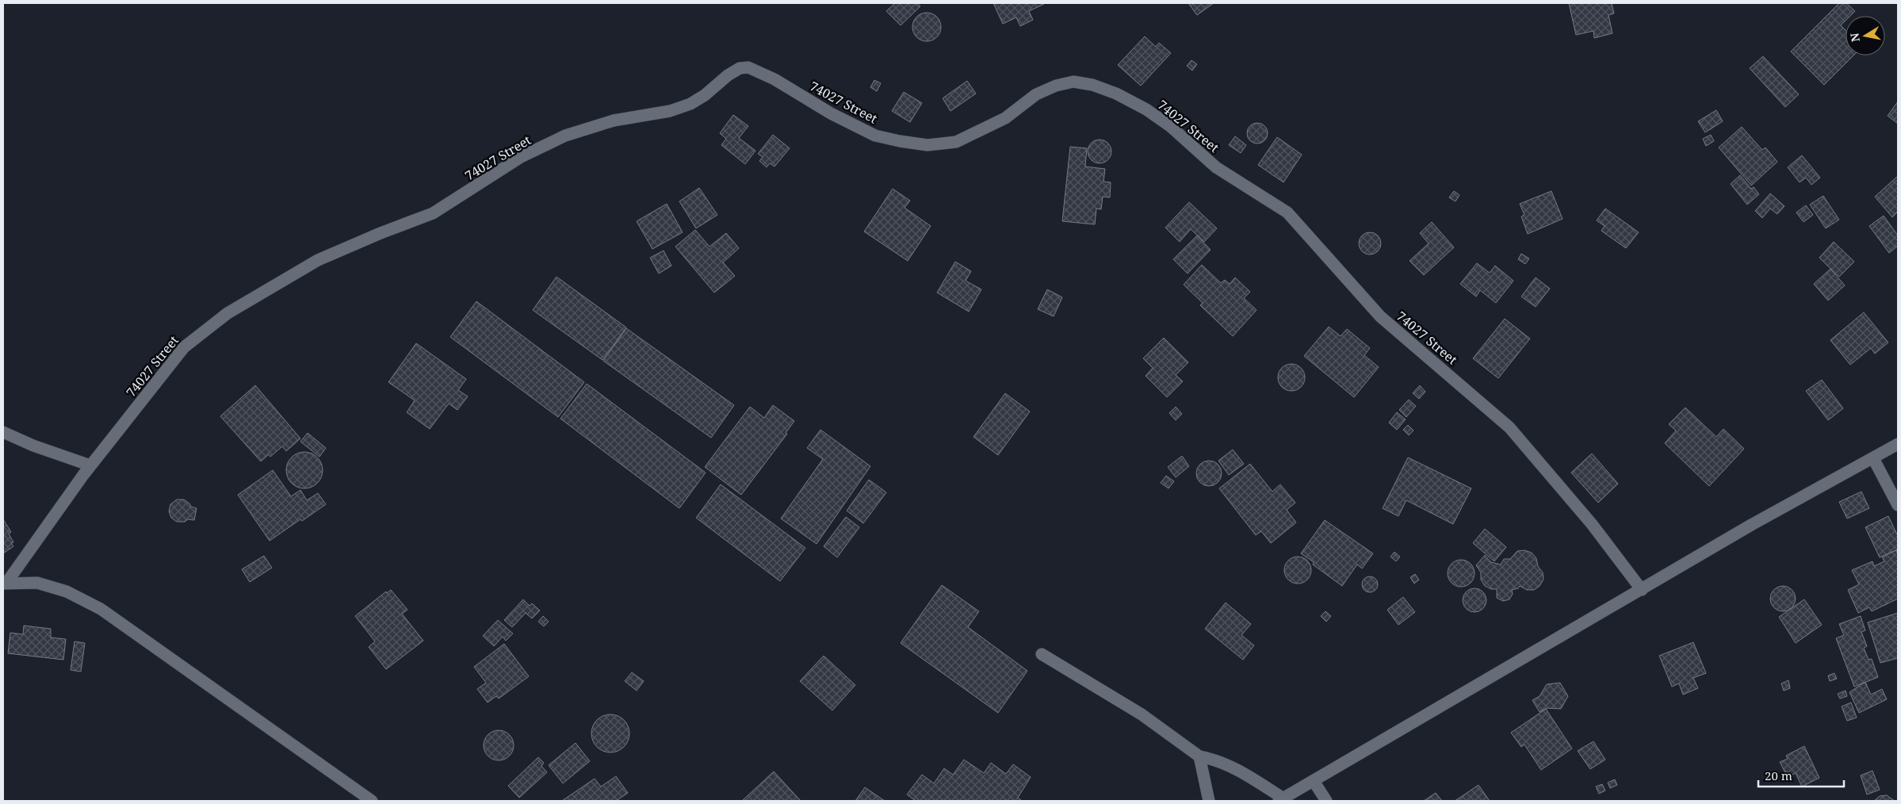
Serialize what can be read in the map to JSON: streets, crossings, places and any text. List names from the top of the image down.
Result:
{
  "streets": {
    "street": ["74027 Street"]
  },
  "scale_bar": "20 m",
  "north": "left"
}
